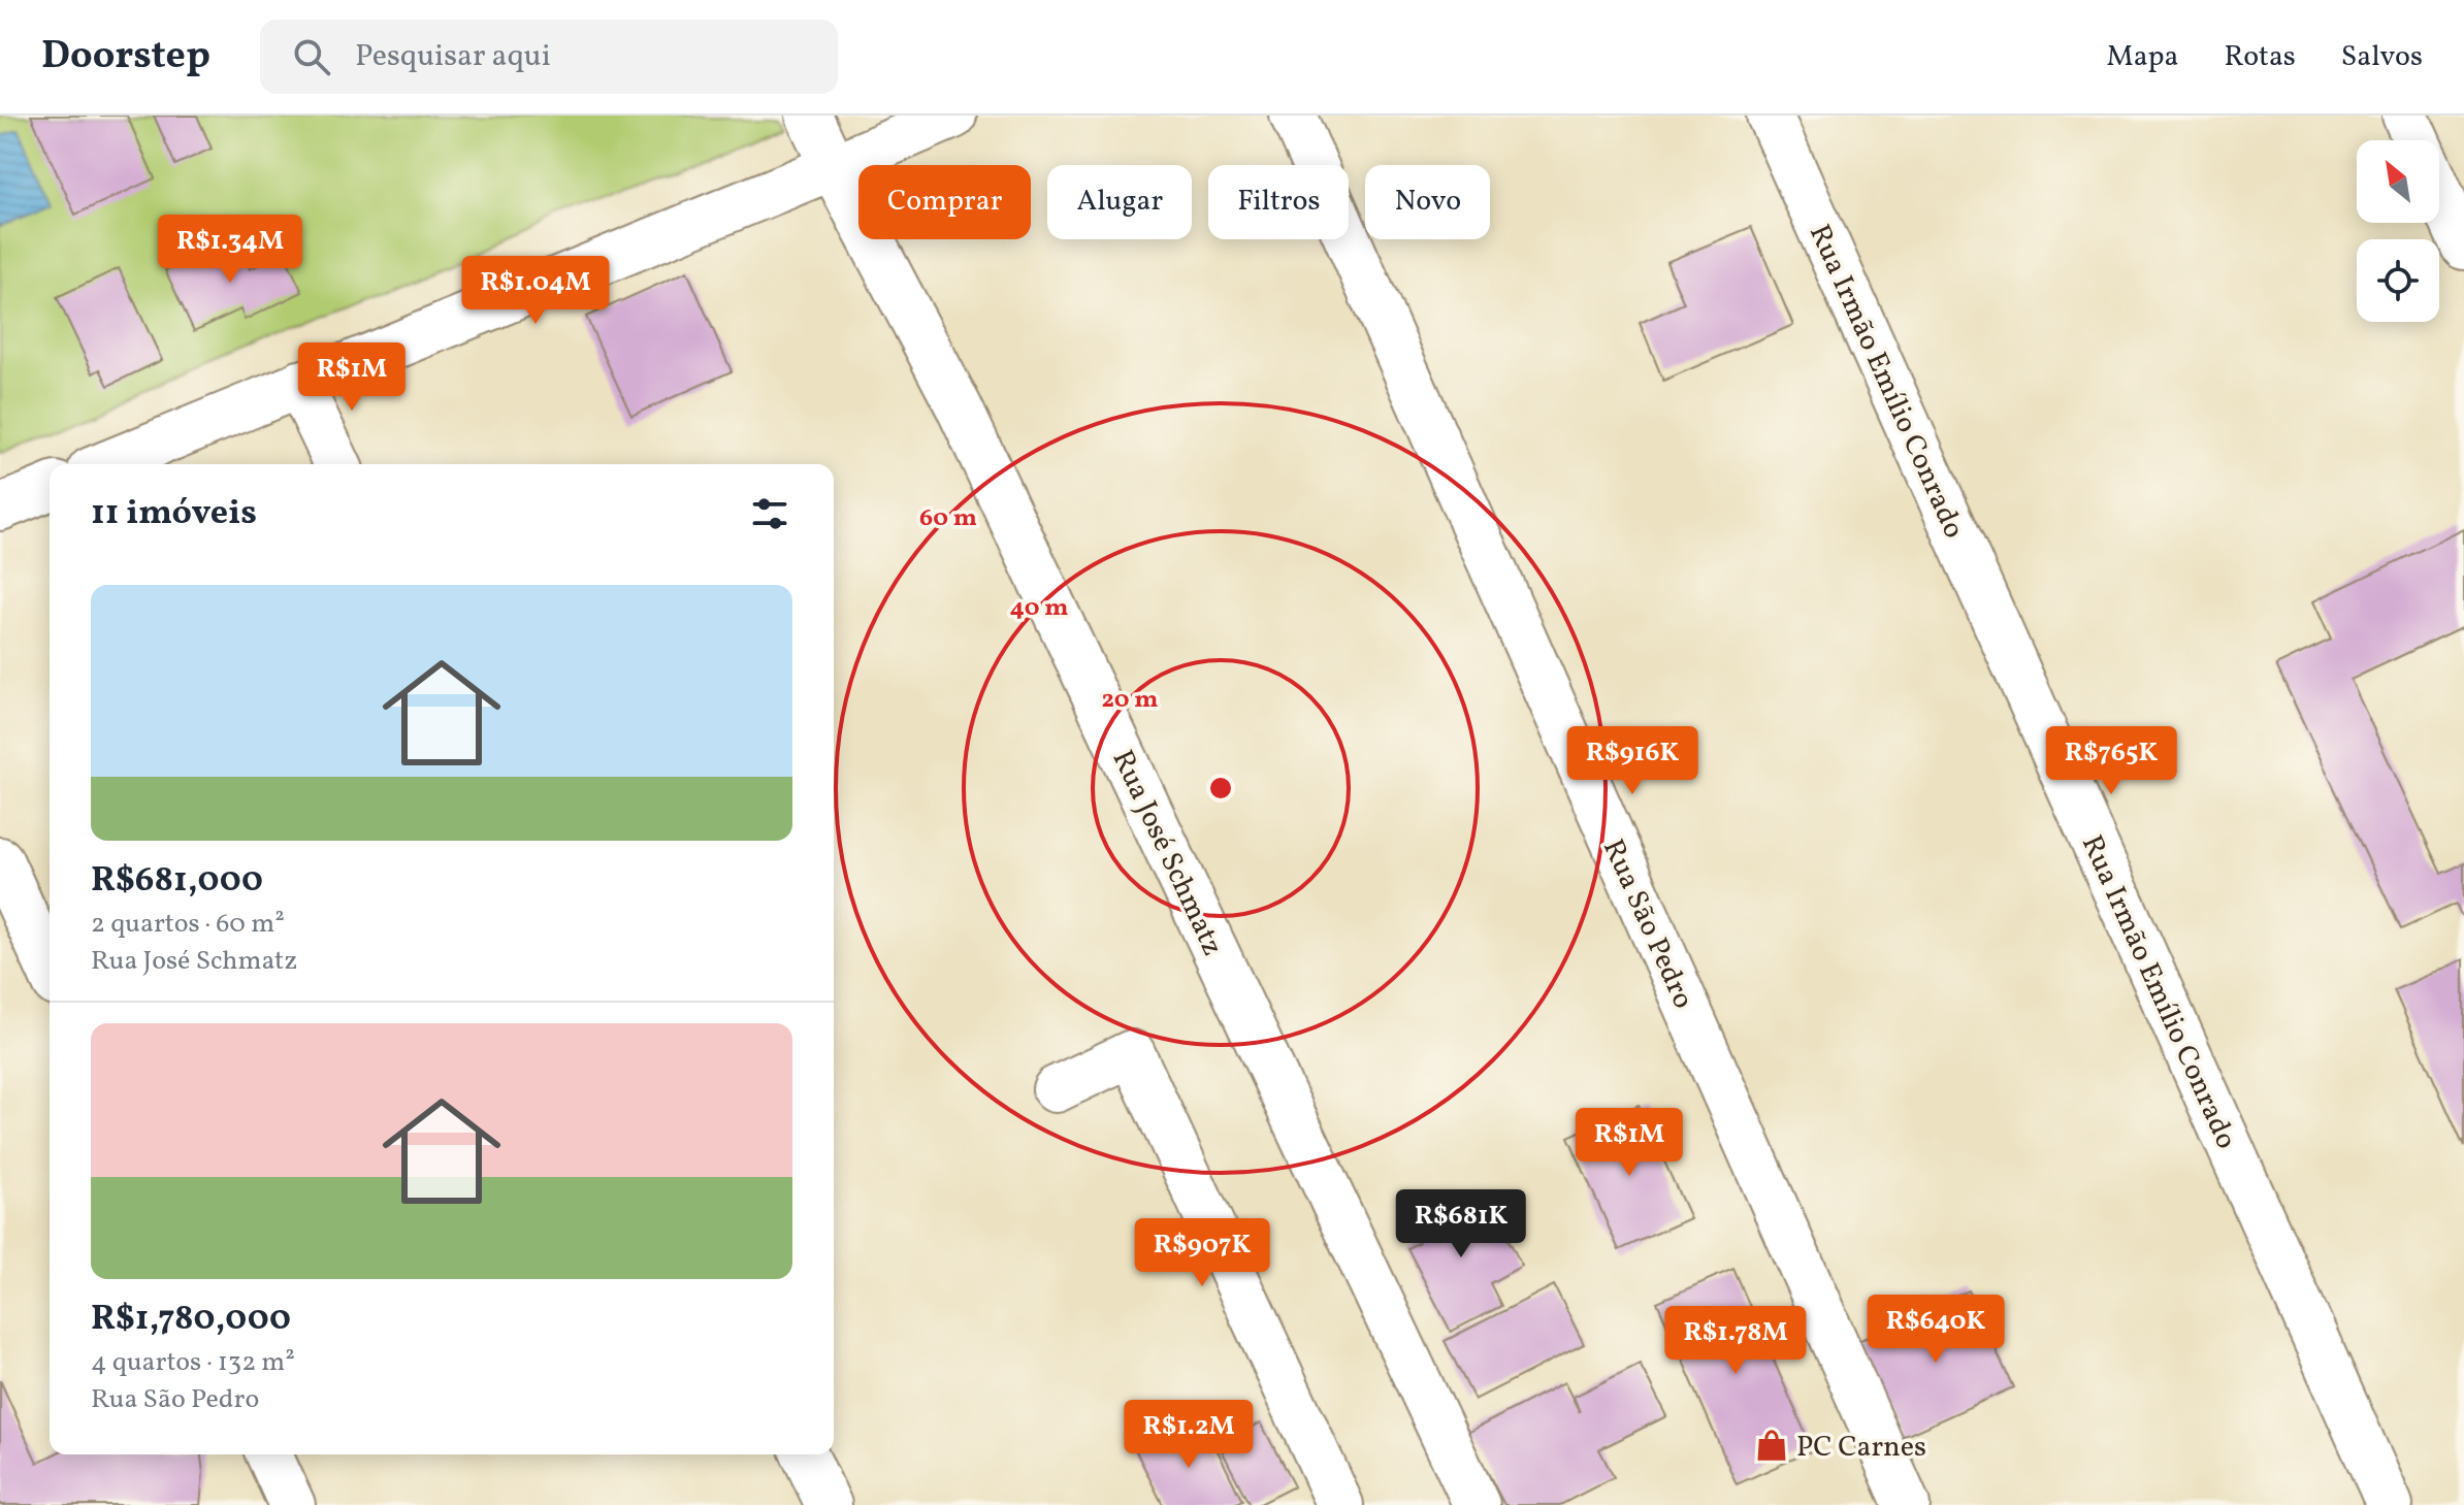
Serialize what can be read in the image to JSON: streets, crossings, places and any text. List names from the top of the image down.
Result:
{
  "streets": {
    "street": ["Rua Irmão Emílio Conrado", "Rua José Schmatz", "Rua São Pedro"]
  },
  "places": {
    "shop": ["PC Carnes"]
  },
  "north": "top left",
  "page": {
    "header": "Doorstep",
    "search": "Pesquisar aqui",
    "nav": ["Mapa", "Rotas", "Salvos"],
    "chip": [
      "Comprar",
      "Alugar",
      "Filtros",
      "Novo"
    ],
    "price": [
      "R$1.34M",
      "R$1.04M",
      "R$1M",
      "R$916K",
      "R$765K",
      "R$1M",
      "R$681K",
      "R$907K",
      "R$640K",
      "R$1.78M",
      "R$1.2M"
    ],
    "heading": "11 imóveis",
    "list": [
      {
        "name": "R$681,000",
        "note": "2 quartos · 60 m² · Rua José Schmatz"
      },
      {
        "name": "R$1,780,000",
        "note": "4 quartos · 132 m² · Rua São Pedro"
      }
    ]
  },
  "rings": ["60 m", "40 m", "20 m"]
}
